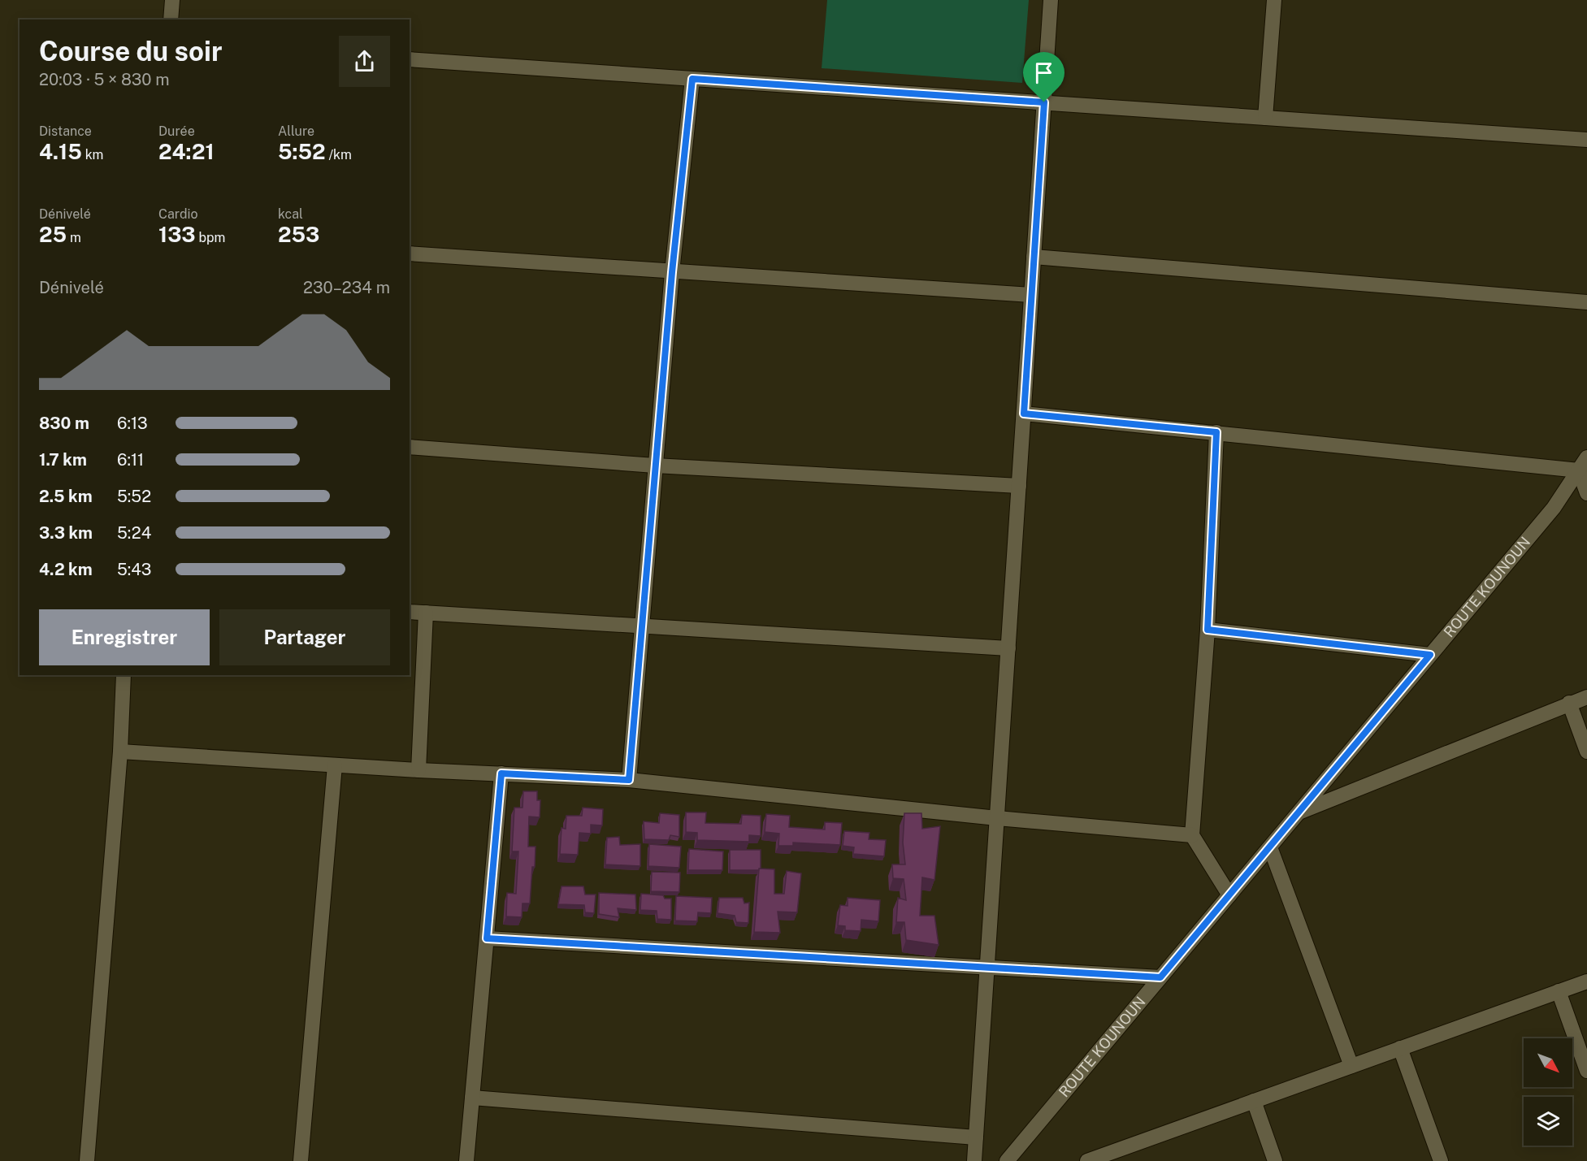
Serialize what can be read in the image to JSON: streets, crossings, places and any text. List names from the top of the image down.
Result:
{
  "streets": {
    "street": ["ROUTE KOUNOUN"]
  },
  "north": "bottom right",
  "page": {
    "heading": ["Course du soir", "20:03 · 5 × 830 m"],
    "stats": [
      ["Distance", "4.15 km"],
      ["Durée", "24:21"],
      ["Allure", "5:52 /km"],
      ["Dénivelé", "25 m"],
      ["Cardio", "133 bpm"],
      ["kcal", "253"]
    ],
    "chart": ["Dénivelé", "230–234 m"],
    "list": [
      {
        "name": "830 m",
        "note": "6:13"
      },
      {
        "name": "1.7 km",
        "note": "6:11"
      },
      {
        "name": "2.5 km",
        "note": "5:52"
      },
      {
        "name": "3.3 km",
        "note": "5:24"
      },
      {
        "name": "4.2 km",
        "note": "5:43"
      }
    ],
    "buttons": ["Enregistrer", "Partager"]
  }
}
